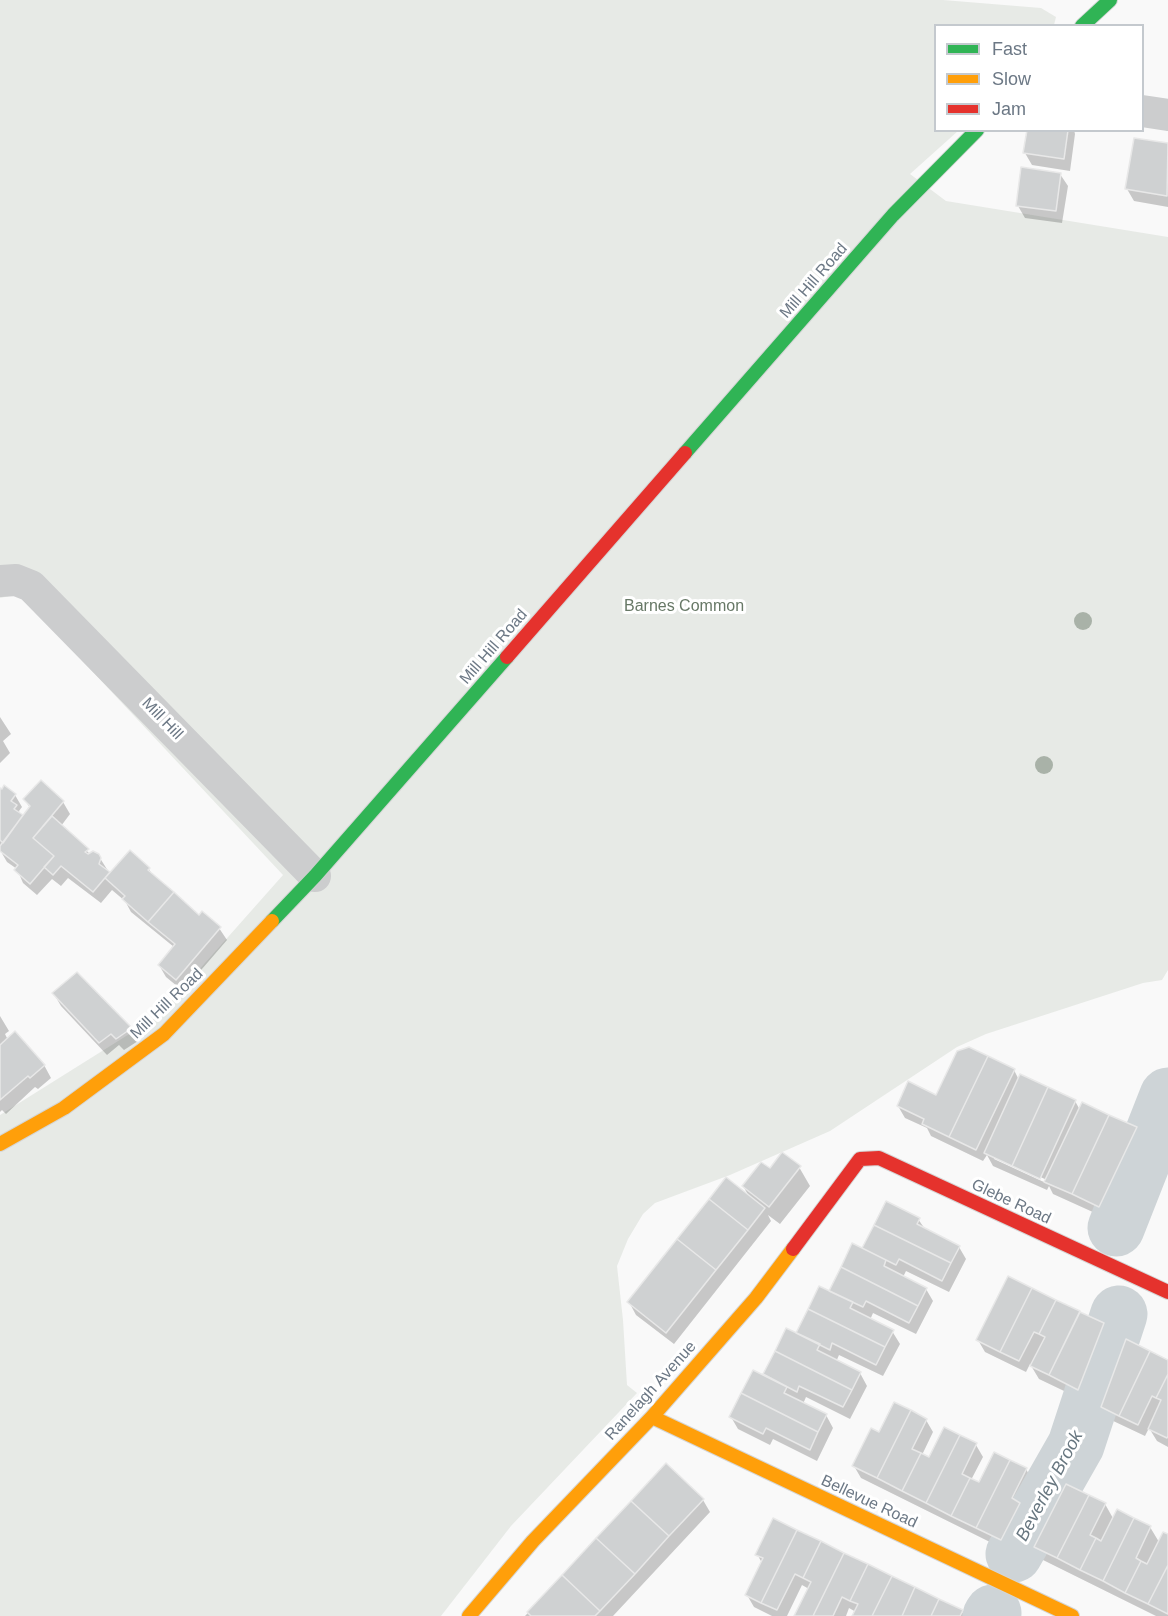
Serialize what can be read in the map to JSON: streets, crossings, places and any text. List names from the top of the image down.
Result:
{
  "streets": {
    "main road": [
      "Mill Hill Road",
      "Glebe Road",
      "Ranelagh Avenue",
      "Bellevue Road"
    ],
    "street": ["Mill Hill"]
  },
  "crossings": [
    ["Mill Hill Road", "Mill Hill"],
    ["Glebe Road", "Ranelagh Avenue"],
    ["Ranelagh Avenue", "Bellevue Road"]
  ],
  "water": ["Beverley Brook"],
  "parks": ["Barnes Common"],
  "legend": ["Fast", "Slow", "Jam"]
}
